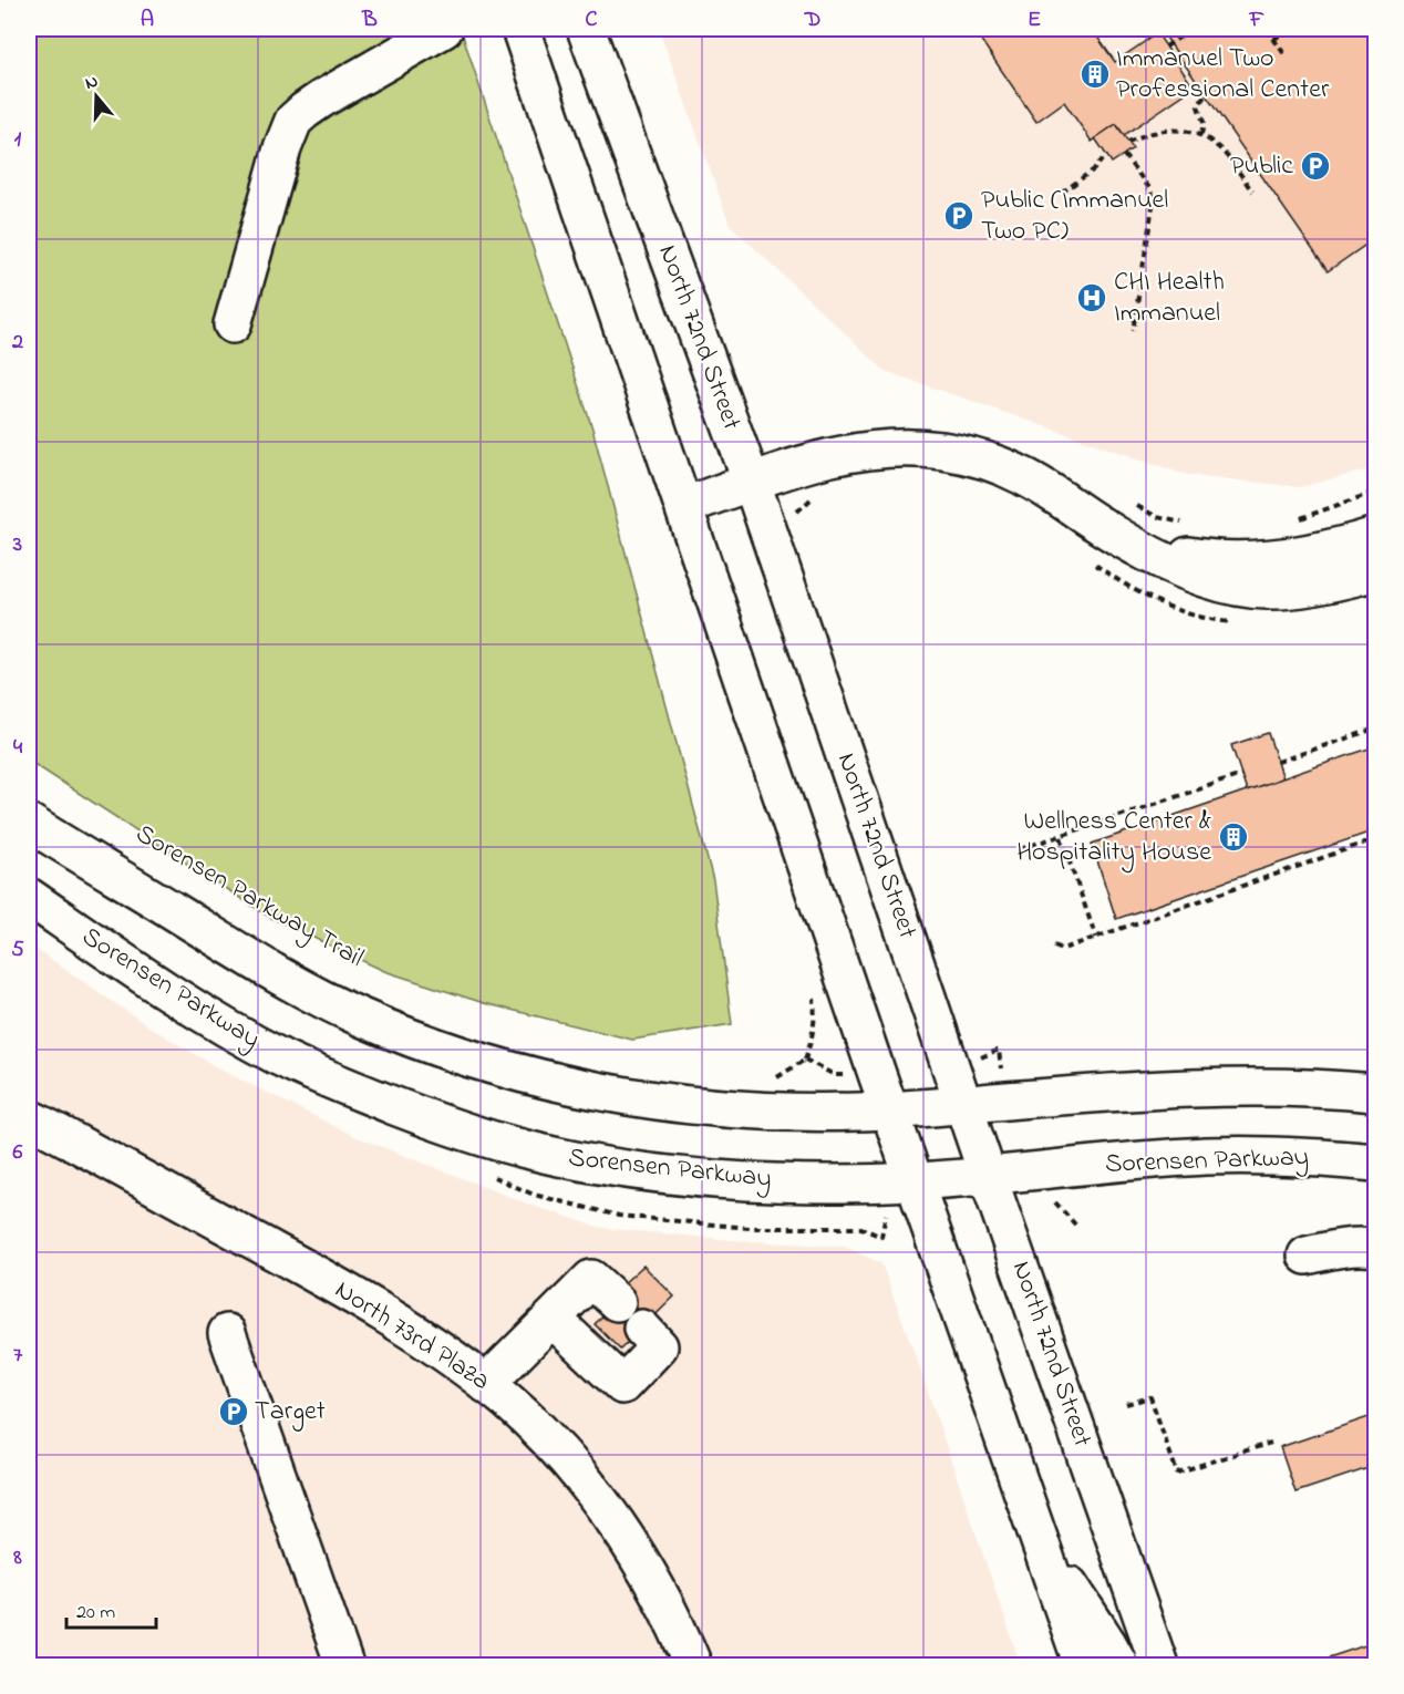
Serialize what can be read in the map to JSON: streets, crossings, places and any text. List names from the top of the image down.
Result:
{
  "streets": {
    "main road": ["North 72nd Street", "Sorensen Parkway", "North 73rd Plaza"]
  },
  "crossings": [
    ["North 72nd Street", "Sorensen Parkway"]
  ],
  "places": {
    "building": ["Immanuel Two Professional Center", "Wellness Center & Hospitality House"],
    "parking": ["Public", "Public (Immanuel Two PC)", "Target"],
    "hospital": ["CHI Health Immanuel"]
  },
  "scale_bar": "20 m",
  "north": "top",
  "grid": {
    "columns": [
      "A",
      "B",
      "C",
      "D",
      "E",
      "F"
    ],
    "rows": [
      "1",
      "2",
      "3",
      "4",
      "5",
      "6",
      "7",
      "8"
    ]
  }
}
